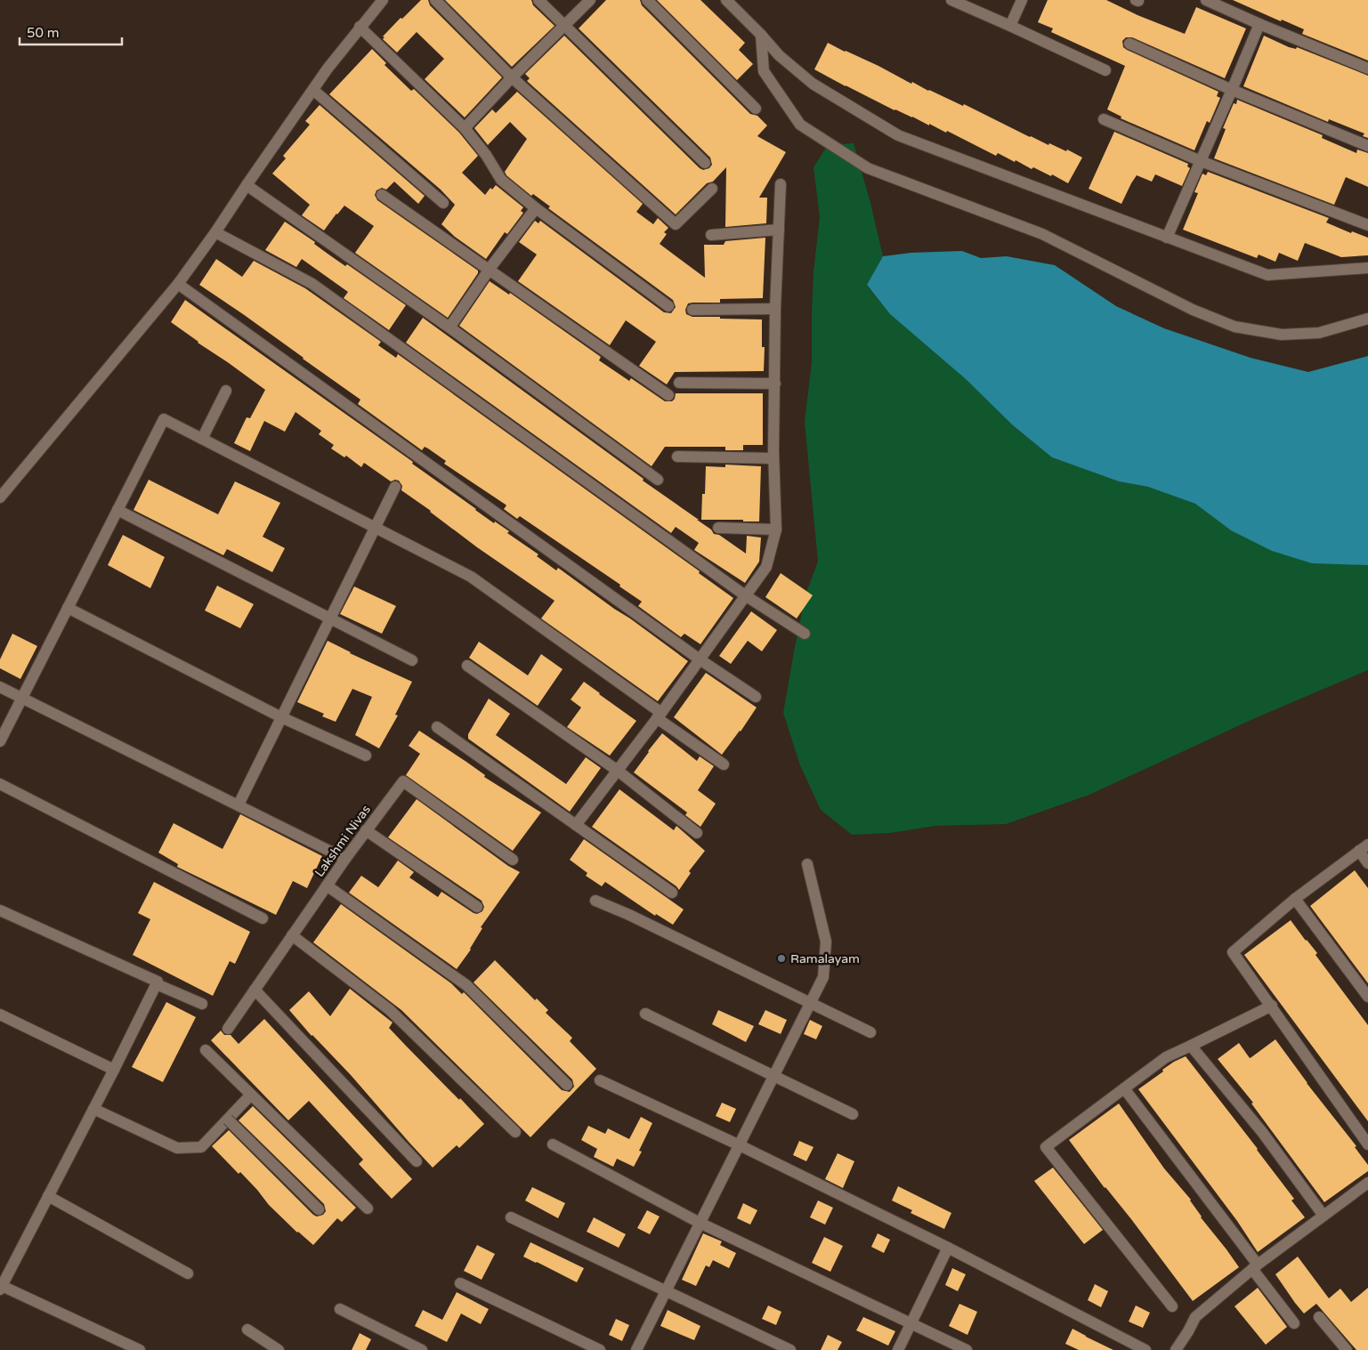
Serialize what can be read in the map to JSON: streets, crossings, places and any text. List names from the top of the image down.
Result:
{
  "streets": {
    "street": ["Lakshmi Nivas"]
  },
  "places": ["Ramalayam"],
  "scale_bar": "50 m"
}
